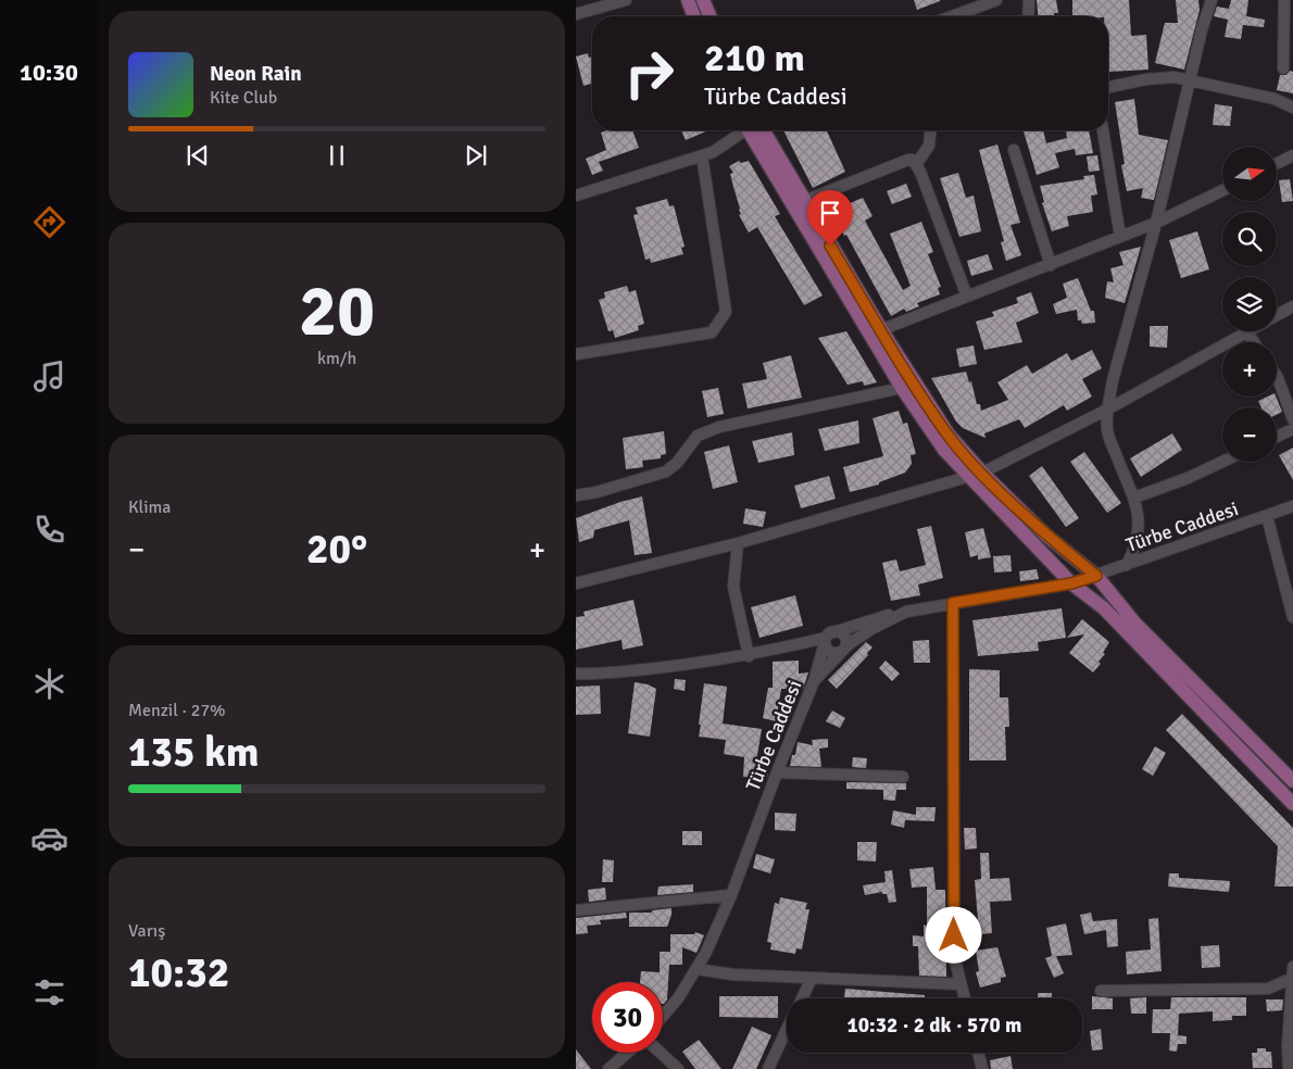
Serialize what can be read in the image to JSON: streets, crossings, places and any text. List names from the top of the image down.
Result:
{
  "streets": {
    "street": ["Türbe Caddesi"]
  },
  "north": "right",
  "page": {
    "tabs": "10:30",
    "turn": ["210 m", "Türbe Caddesi"],
    "song": ["Neon Rain", "Kite Club"],
    "map_buttons": ["+", "−"],
    "tile": [
      ["20", "km/h"],
      "Klima",
      ["Menzil · 27%", "135 km"],
      ["Varış", "10:32"]
    ],
    "heat": ["−", "20°", "+"],
    "limit": "30",
    "trip": "10:32 · 2 dk · 570 m"
  }
}
